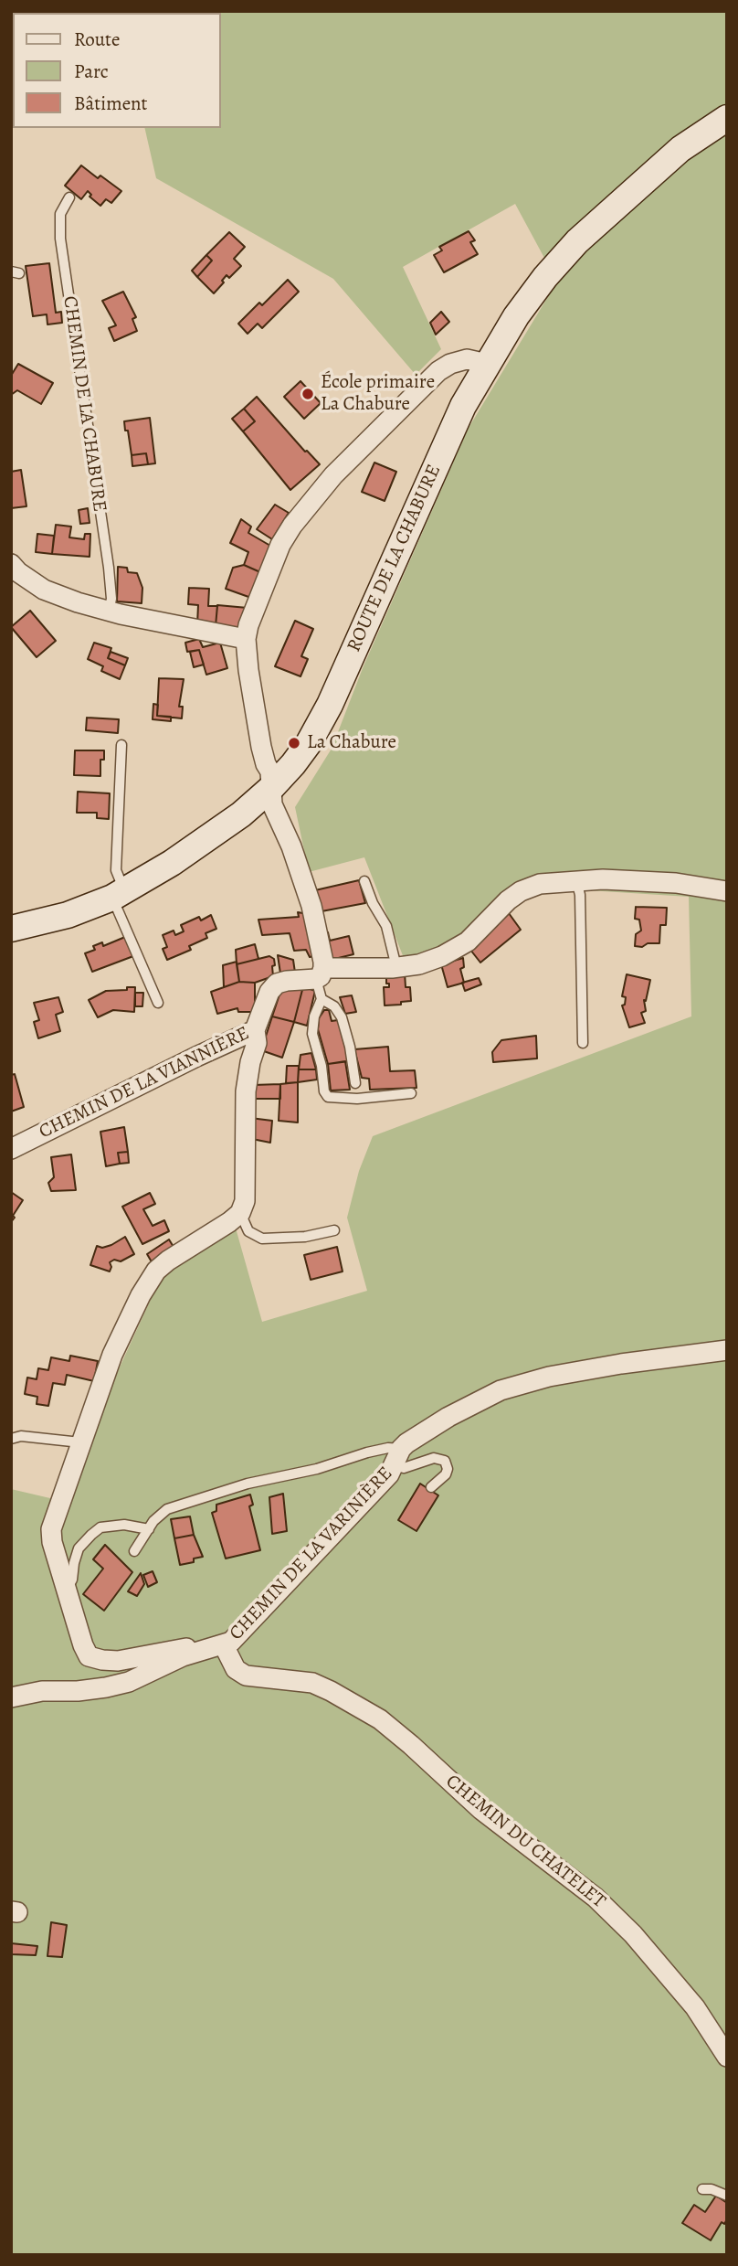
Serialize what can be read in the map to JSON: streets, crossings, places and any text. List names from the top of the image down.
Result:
{
  "streets": {
    "main road": ["ROUTE DE LA CHABURE"],
    "street": ["CHEMIN DE LA VIANNIÈRE", "CHEMIN DE LA VARINIÈRE", "CHEMIN DU CHATELET"],
    "lane": ["CHEMIN DE LA CHABURE"]
  },
  "crossings": [
    ["CHEMIN DE LA VARINIÈRE", "CHEMIN DU CHATELET"]
  ],
  "places": ["École primaire La Chabure", "La Chabure"],
  "legend": ["Route", "Parc", "Bâtiment"]
}
